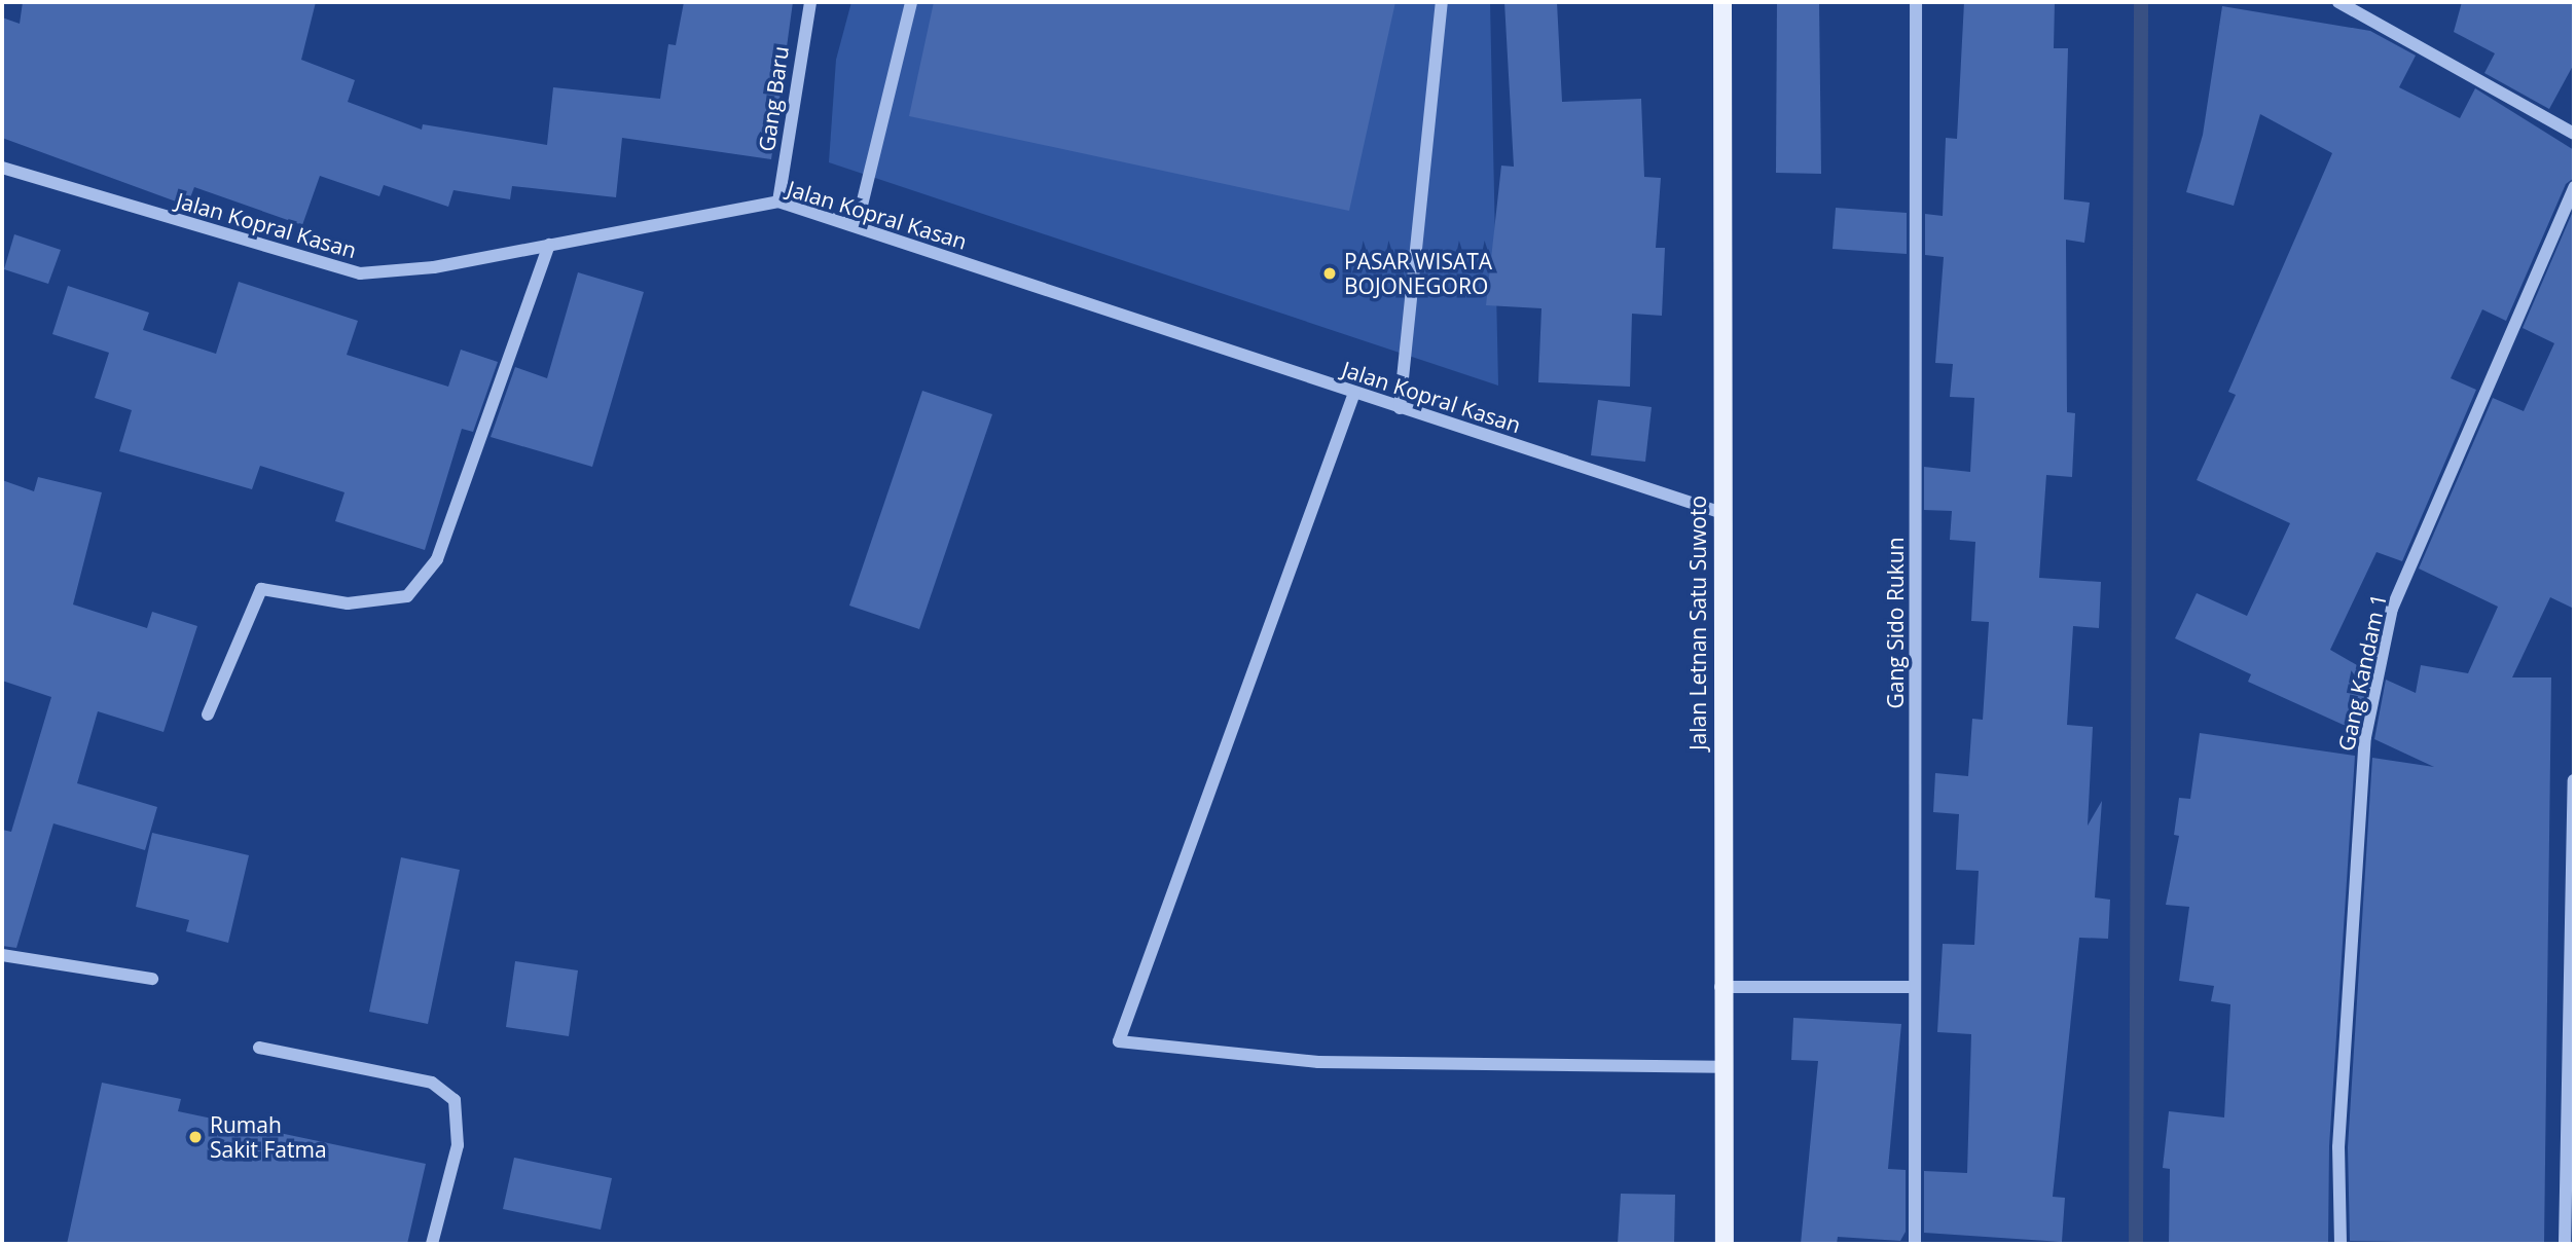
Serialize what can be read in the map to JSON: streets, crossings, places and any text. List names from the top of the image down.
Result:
{
  "streets": {
    "main road": ["Jalan Letnan Satu Suwoto"],
    "street": [
      "Gang Baru",
      "Jalan Kopral Kasan",
      "Gang Sido Rukun",
      "Gang Kandam 1"
    ]
  },
  "crossings": [
    ["Gang Baru", "Jalan Kopral Kasan"],
    ["Jalan Kopral Kasan", "Jalan Letnan Satu Suwoto"]
  ],
  "places": ["PASAR WISATA BOJONEGORO", "Rumah Sakit Fatma"]
}
